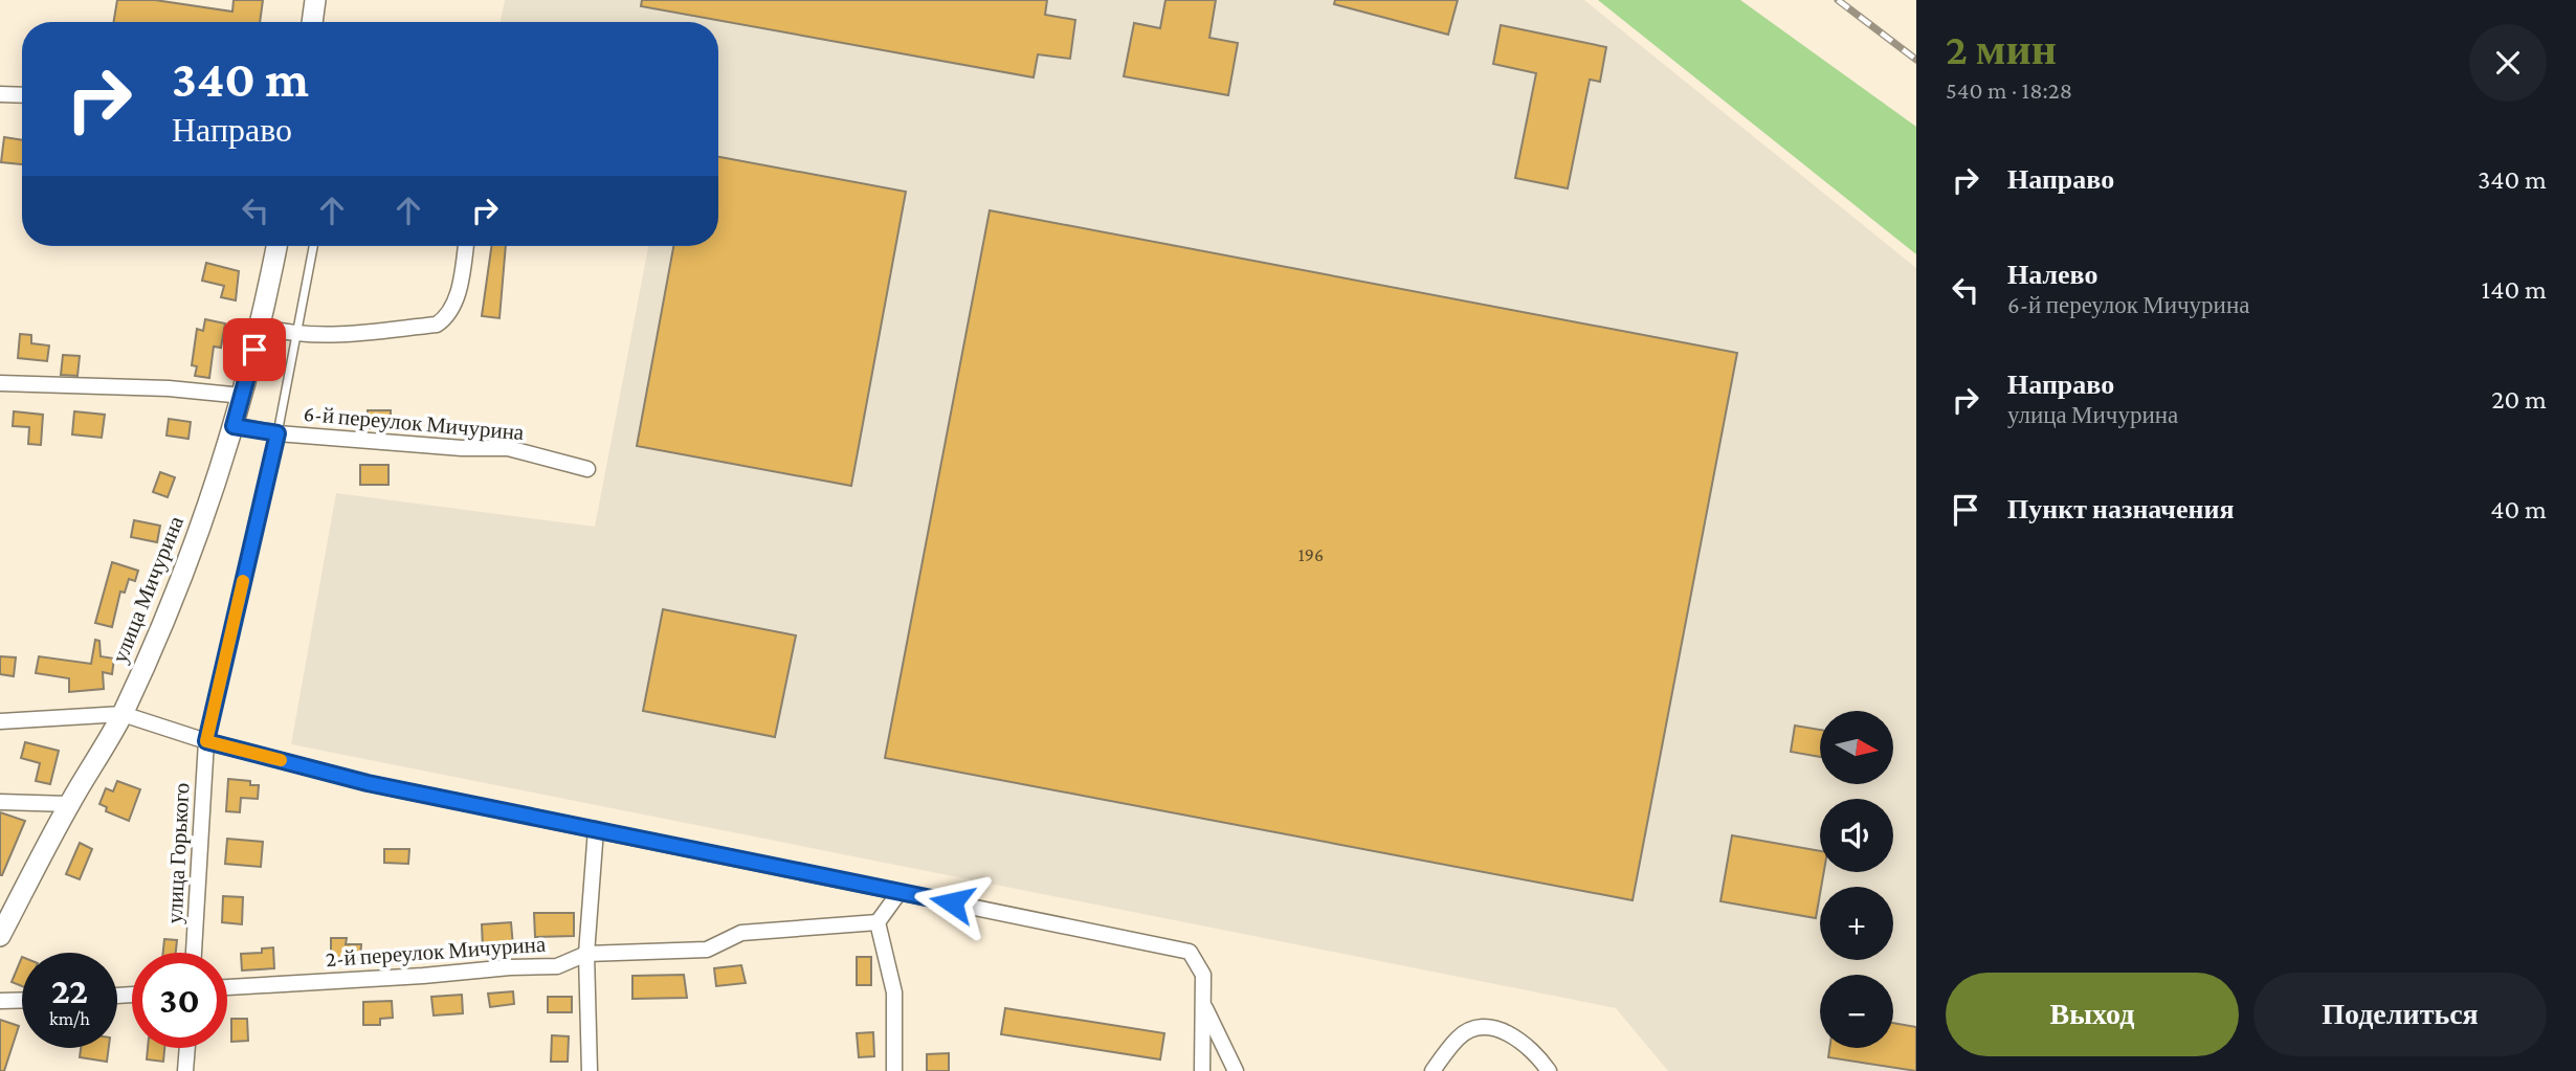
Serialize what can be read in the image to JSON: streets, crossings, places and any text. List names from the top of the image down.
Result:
{
  "streets": {
    "main road": ["улица Мичурина"],
    "street": ["6-й переулок Мичурина", "улица Горького", "2-й переулок Мичурина"]
  },
  "crossings": [
    ["6-й переулок Мичурина", "улица Мичурина"]
  ],
  "house_numbers": ["196"],
  "north": "right",
  "page": {
    "heading": ["2 мин", "540 m · 18:28"],
    "turn": ["340 m", "Направо"],
    "list": [
      {
        "name": "Направо",
        "value": "340 m"
      },
      {
        "name": "Налево",
        "note": "6-й переулок Мичурина",
        "value": "140 m"
      },
      {
        "name": "Направо",
        "note": "улица Мичурина",
        "value": "20 m"
      },
      {
        "name": "Пункт назначения",
        "value": "40 m"
      }
    ],
    "map_buttons": ["+", "−"],
    "speed": "22 km/h",
    "limit": "30",
    "buttons": ["Выход", "Поделиться"]
  }
}
